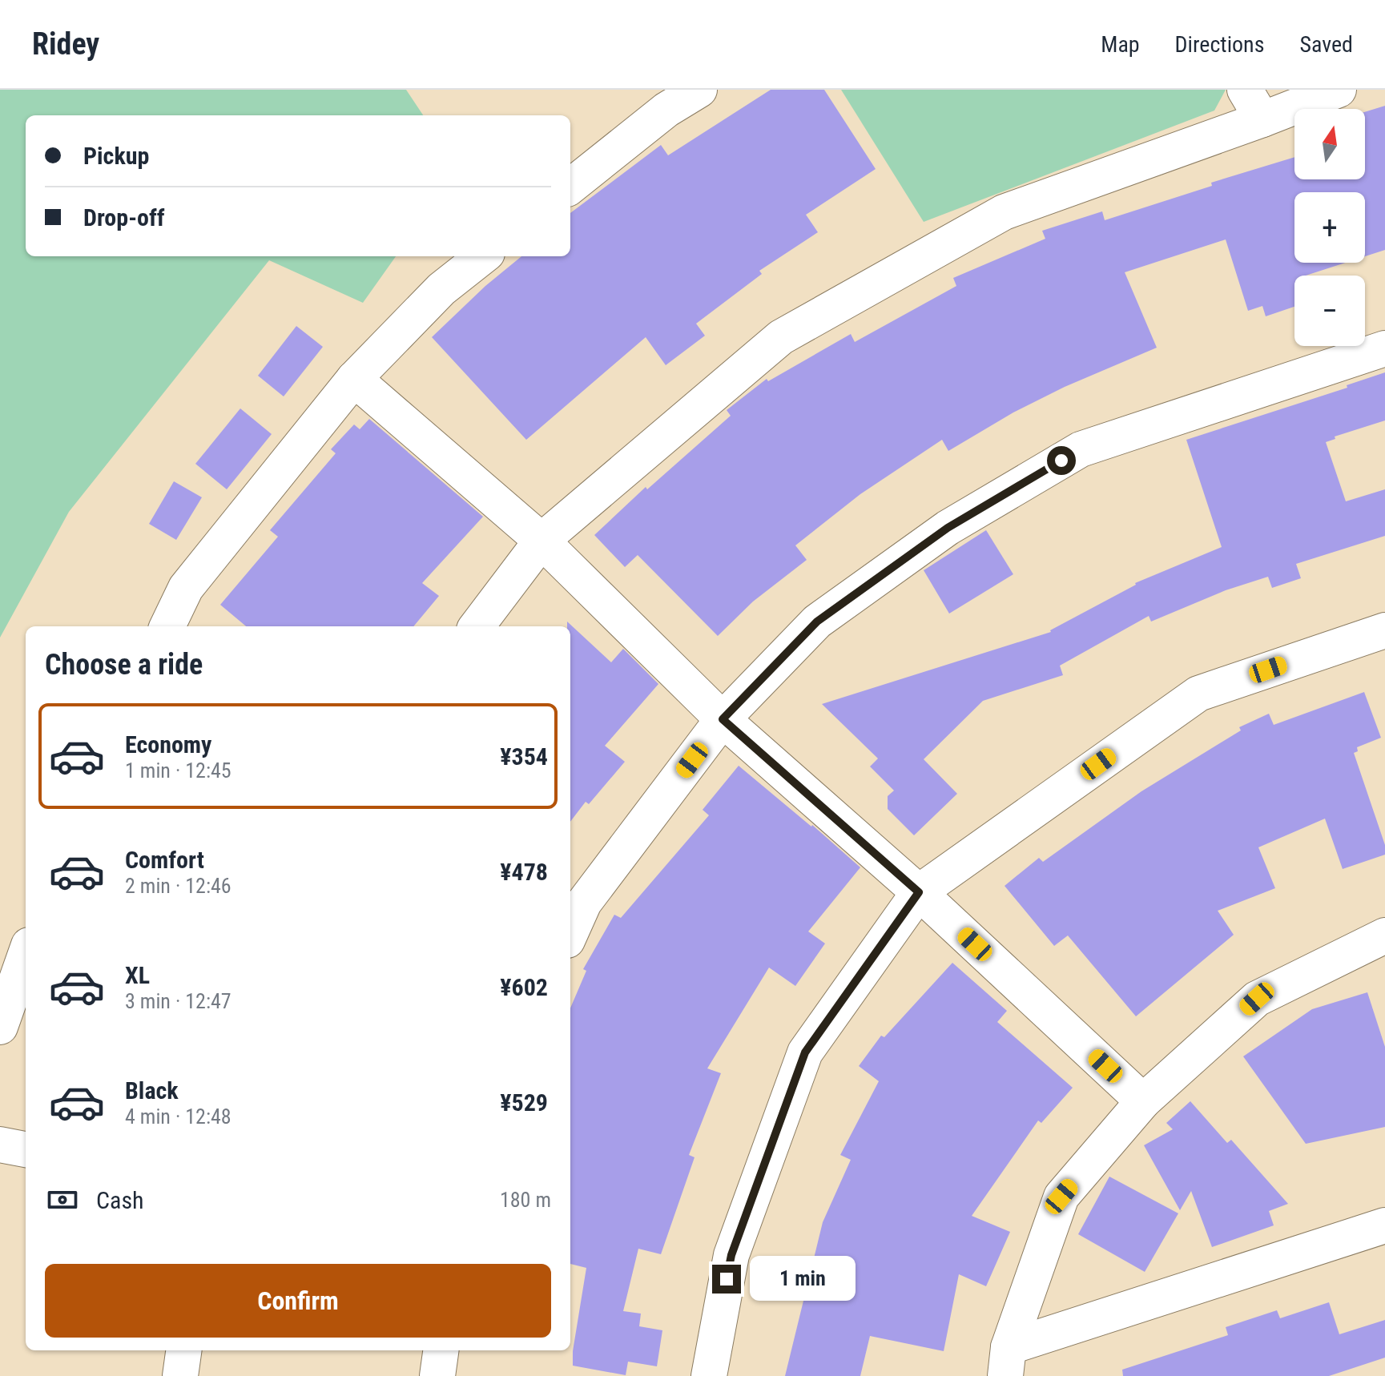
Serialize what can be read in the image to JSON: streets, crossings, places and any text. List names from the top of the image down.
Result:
{
  "north": "top",
  "page": {
    "header": "Ridey",
    "nav": ["Map", "Directions", "Saved"],
    "map_buttons": ["+", "−"],
    "banner": ["Pickup", "Drop-off"],
    "heading": "Choose a ride",
    "list": [
      {
        "name": "Economy",
        "note": "1 min · 12:45",
        "value": "¥354"
      },
      {
        "name": "Comfort",
        "note": "2 min · 12:46",
        "value": "¥478"
      },
      {
        "name": "XL",
        "note": "3 min · 12:47",
        "value": "¥602"
      },
      {
        "name": "Black",
        "note": "4 min · 12:48",
        "value": "¥529"
      }
    ],
    "pay": ["Cash", "180 m"],
    "buttons": "Confirm",
    "bubble": "1 min"
  }
}
